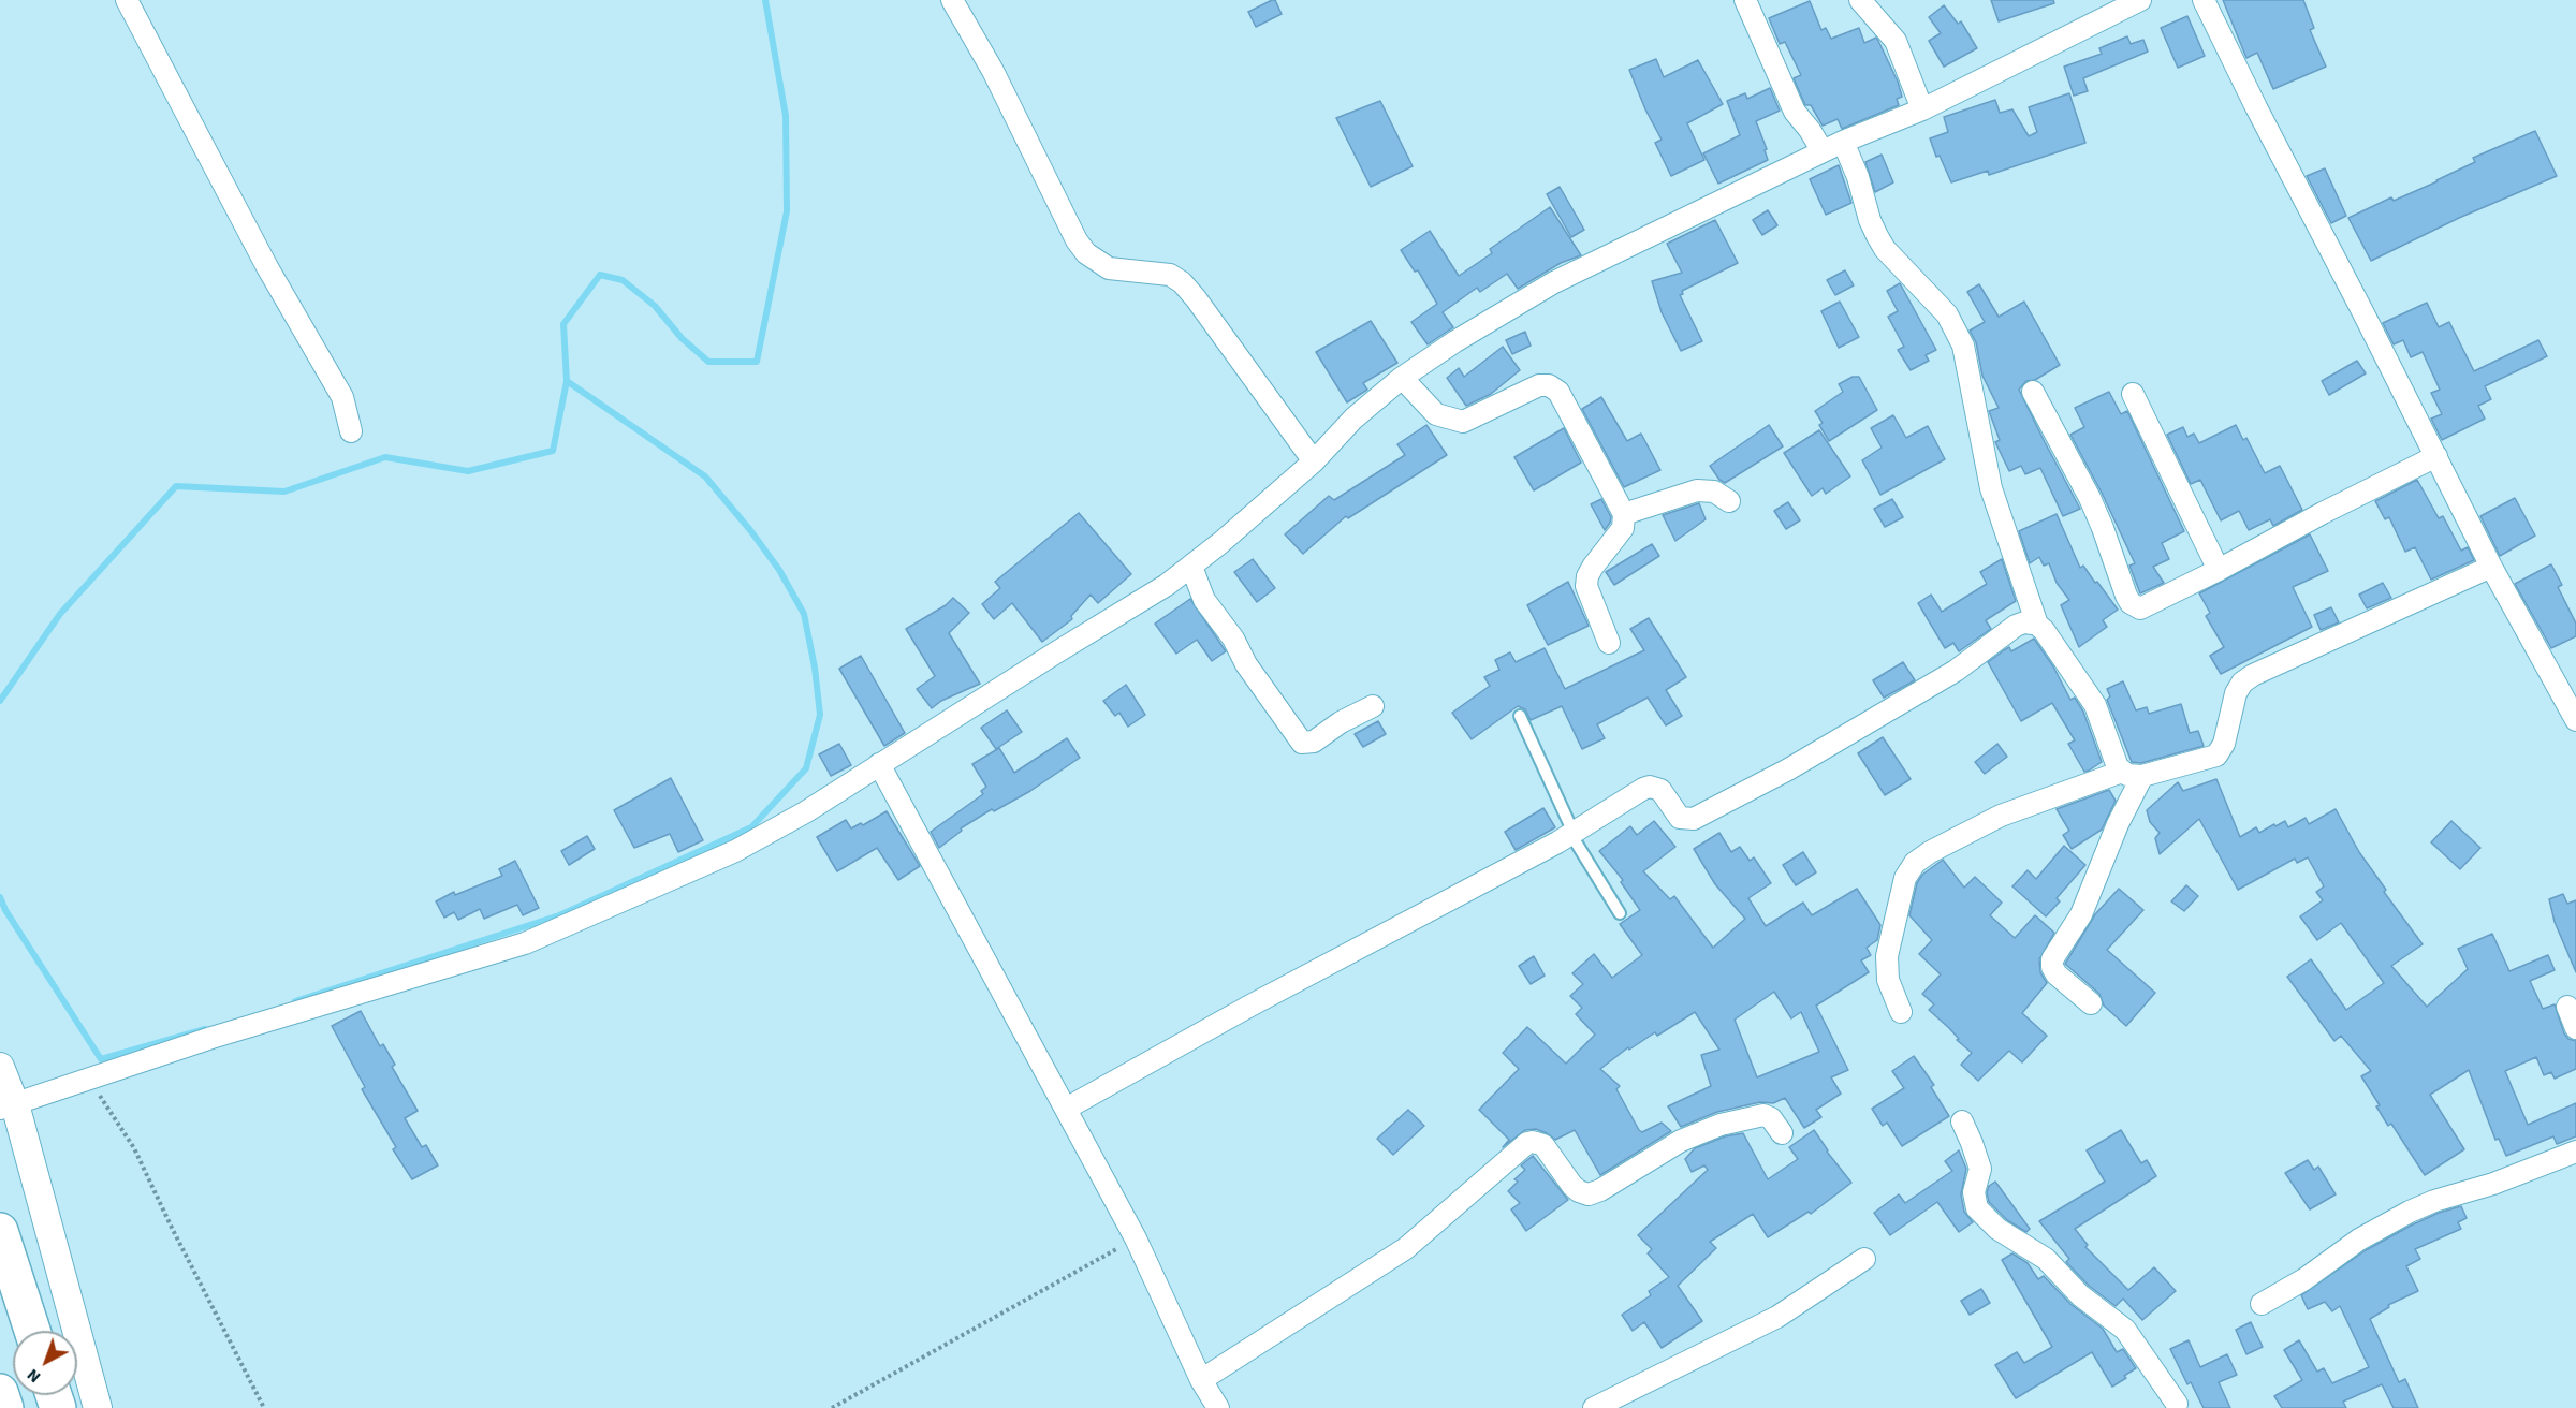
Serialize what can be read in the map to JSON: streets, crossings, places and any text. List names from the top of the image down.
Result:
{
  "north": "bottom left"
}
